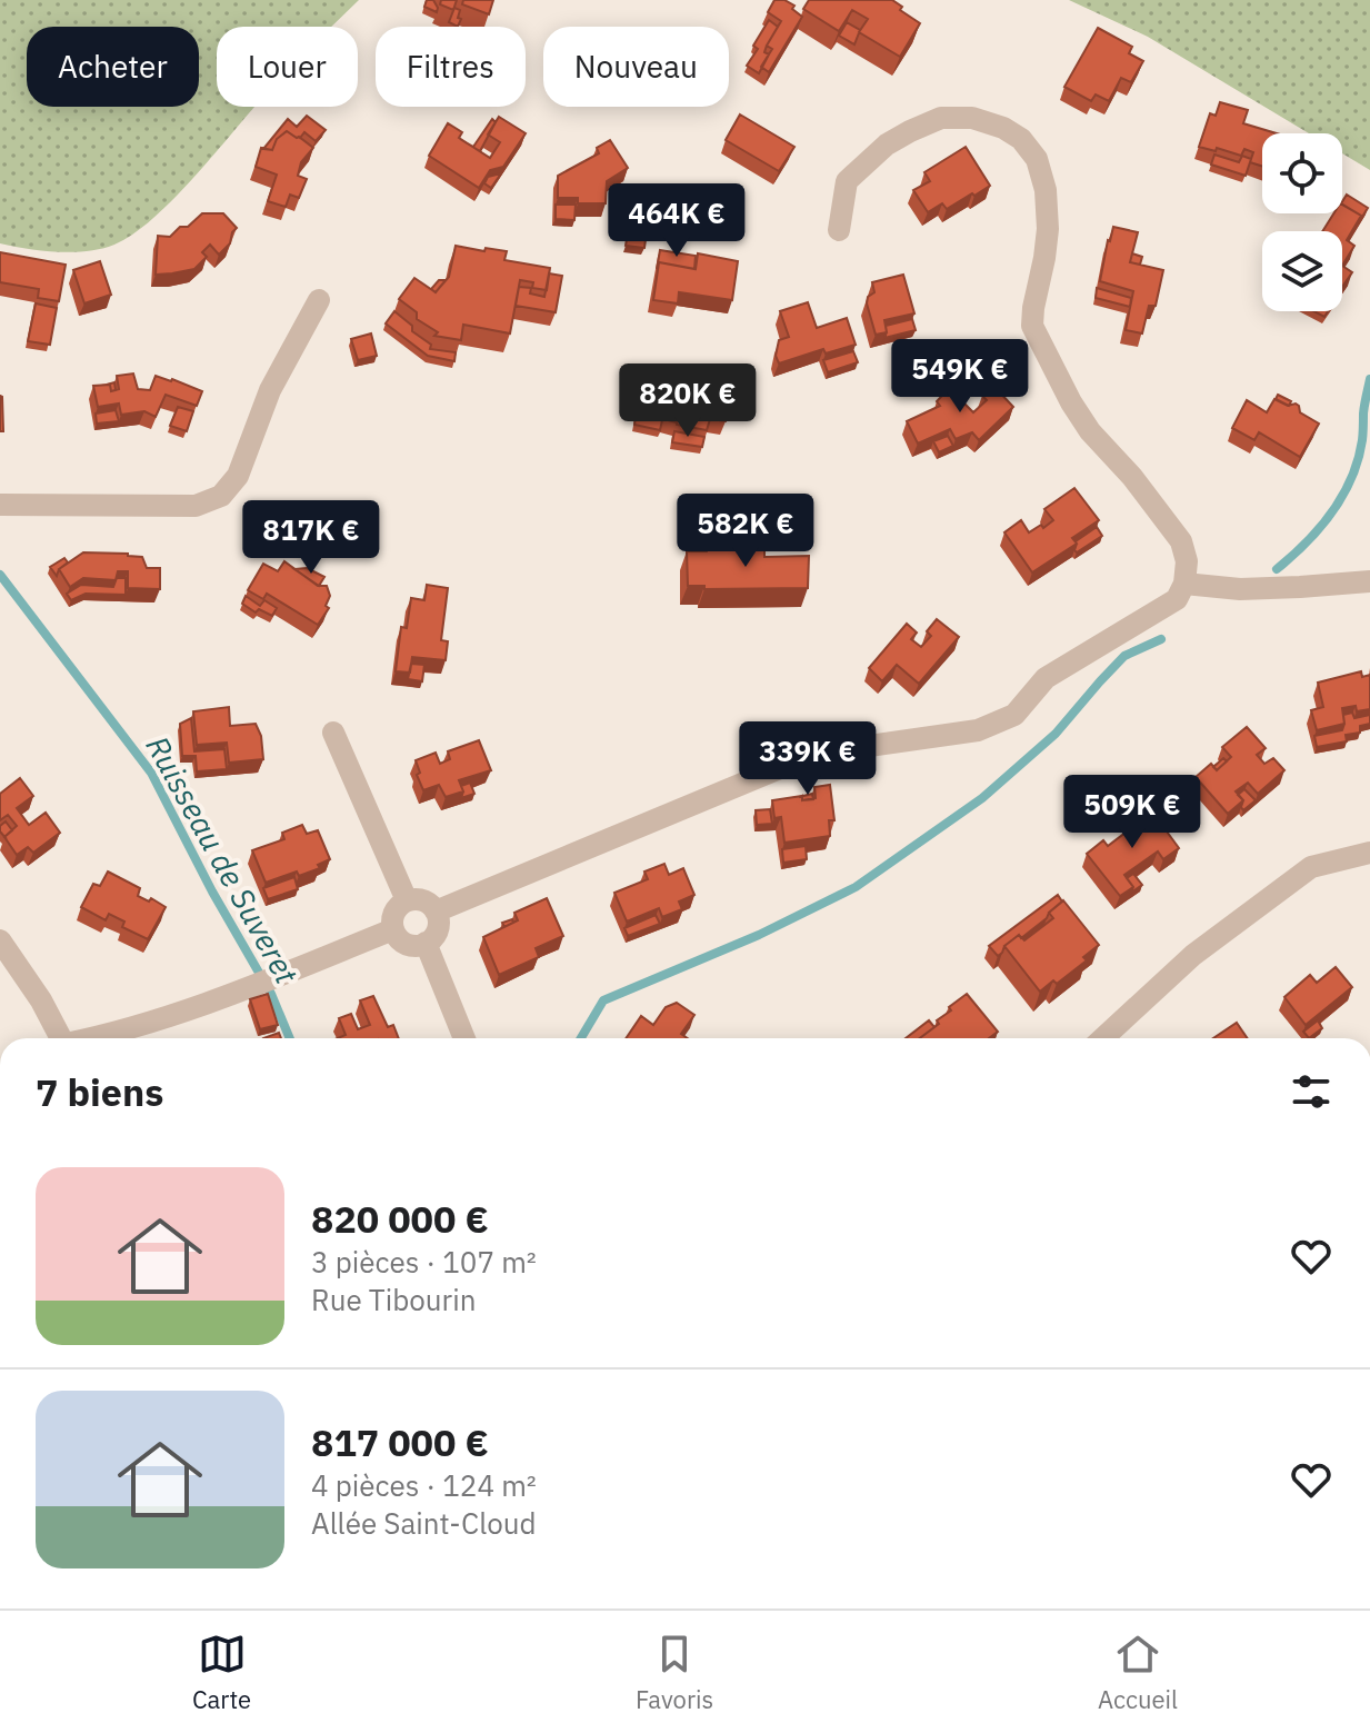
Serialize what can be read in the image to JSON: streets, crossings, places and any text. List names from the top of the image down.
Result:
{
  "water": ["Ruisseau de Suveret"],
  "page": {
    "chip": [
      "Acheter",
      "Louer",
      "Filtres",
      "Nouveau"
    ],
    "price": [
      "464K €",
      "549K €",
      "820K €",
      "582K €",
      "817K €",
      "339K €",
      "509K €"
    ],
    "heading": "7 biens",
    "list": [
      {
        "name": "820 000 €",
        "note": "3 pièces · 107 m² · Rue Tibourin"
      },
      {
        "name": "817 000 €",
        "note": "4 pièces · 124 m² · Allée Saint-Cloud"
      }
    ],
    "tabs": ["Carte", "Favoris", "Accueil"]
  }
}
